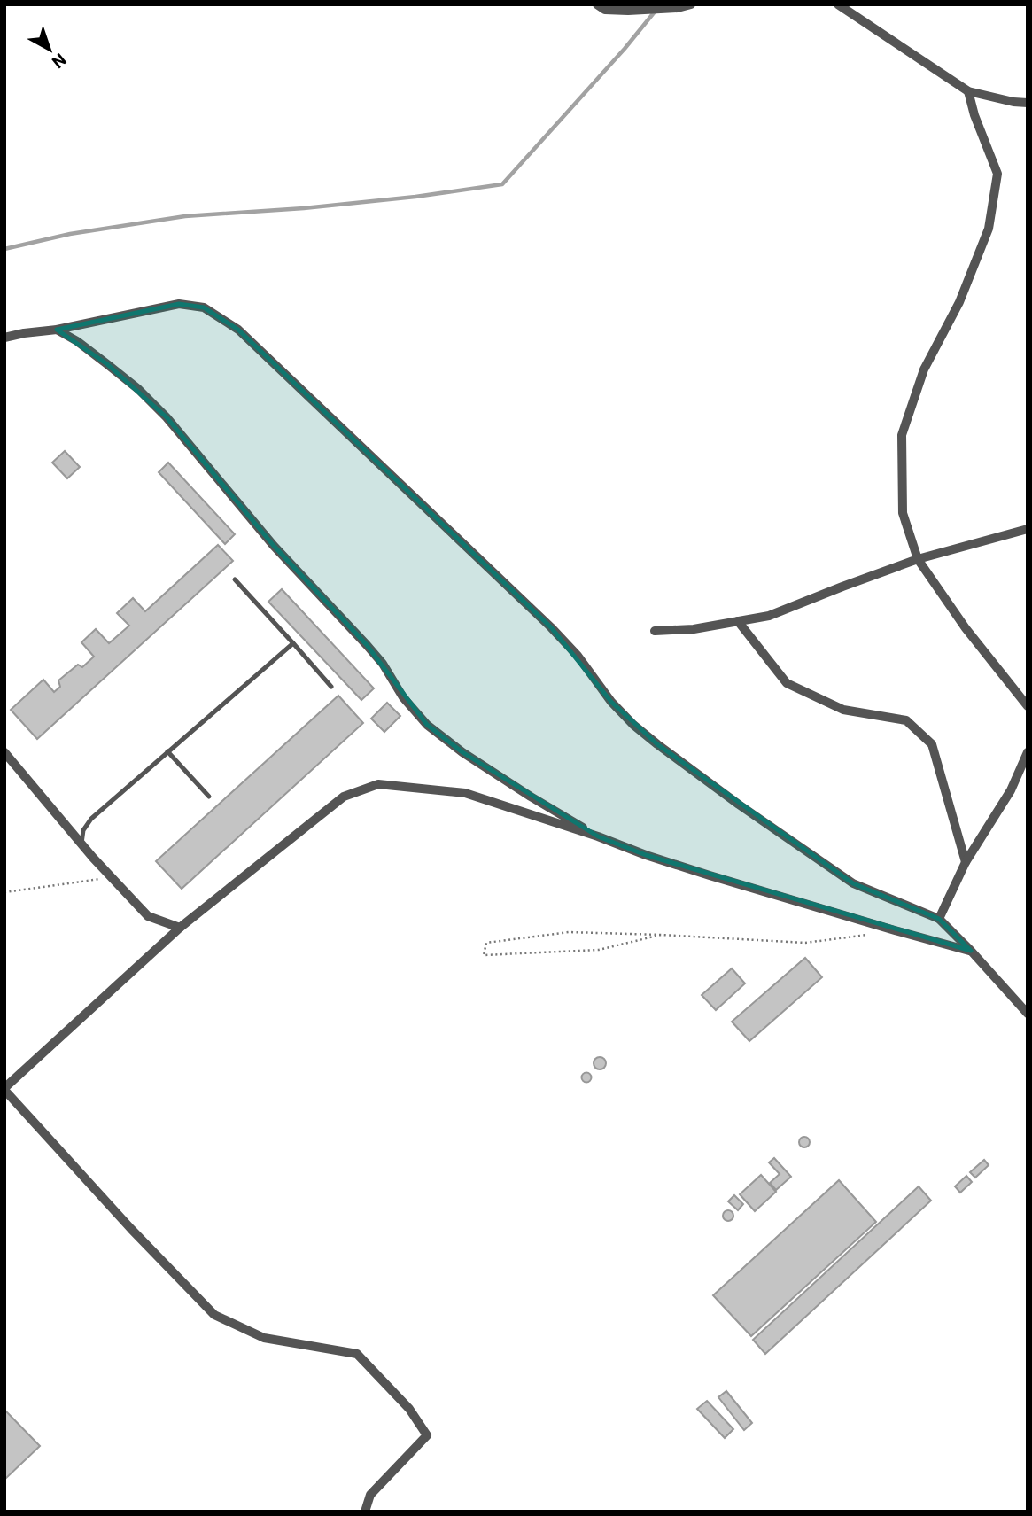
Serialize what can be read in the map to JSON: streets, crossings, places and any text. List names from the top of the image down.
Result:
{
  "north": "bottom right"
}
